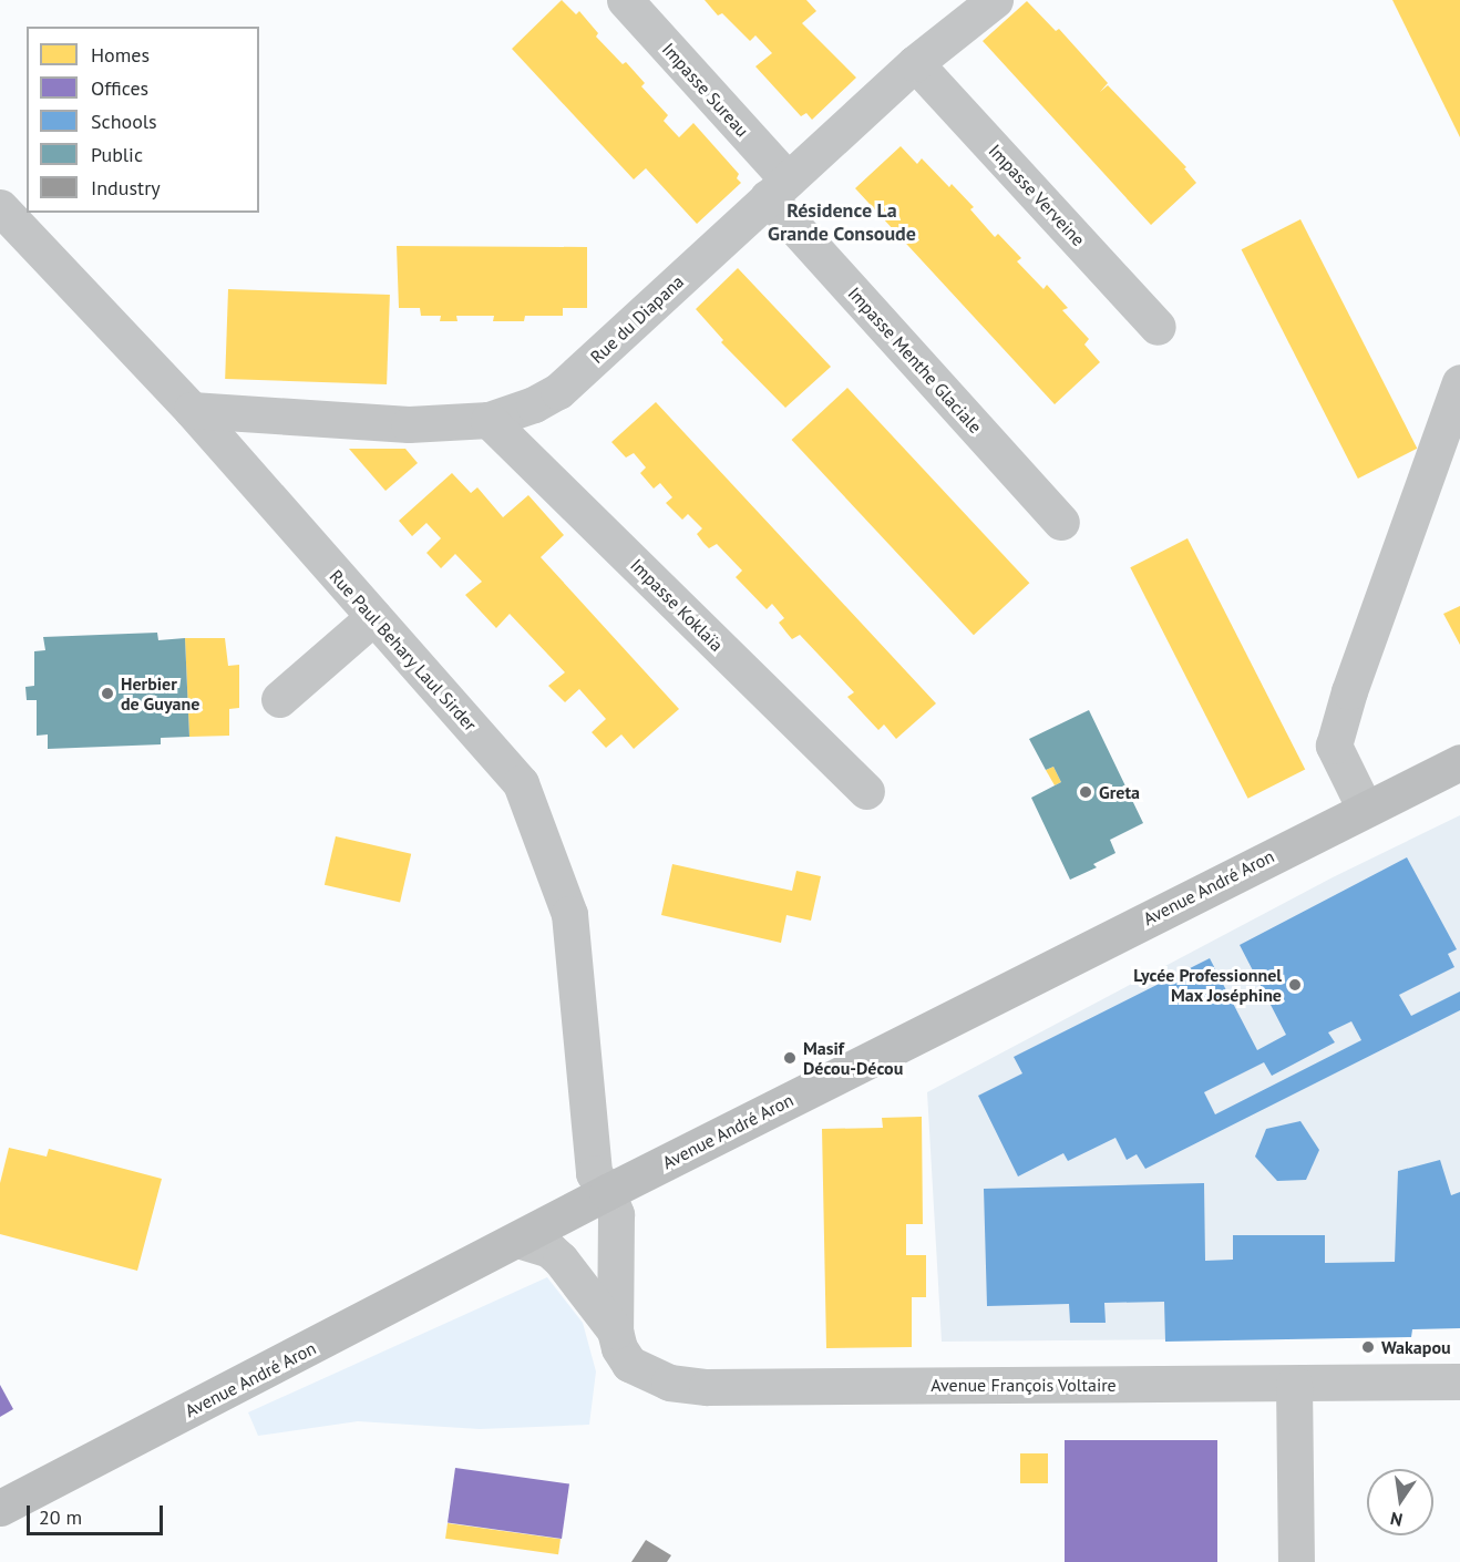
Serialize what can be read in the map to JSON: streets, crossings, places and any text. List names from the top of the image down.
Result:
{
  "streets": {
    "main road": ["Avenue André Aron"],
    "street": [
      "Impasse Sureau",
      "Impasse Verveine",
      "Rue du Diapana",
      "Impasse Menthe Glaciale",
      "Impasse Koklaïa",
      "Rue Paul Behary Laul Sirder",
      "Avenue François Voltaire"
    ]
  },
  "crossings": [
    ["Impasse Sureau", "Rue du Diapana"],
    ["Impasse Sureau", "Impasse Menthe Glaciale"],
    ["Impasse Verveine", "Rue du Diapana"],
    ["Rue du Diapana", "Impasse Menthe Glaciale"],
    ["Rue du Diapana", "Impasse Koklaïa"],
    ["Rue du Diapana", "Rue Paul Behary Laul Sirder"],
    ["Rue Paul Behary Laul Sirder", "Avenue André Aron"],
    ["Rue Paul Behary Laul Sirder", "Avenue François Voltaire"],
    ["Avenue André Aron", "Avenue François Voltaire"]
  ],
  "districts": ["Résidence La Grande Consoude"],
  "places": [
    "Herbier de Guyane",
    "Greta",
    "Lycée Professionnel Max Joséphine",
    "Masif Décou-Décou",
    "Wakapou"
  ],
  "legend": [
    "Homes",
    "Offices",
    "Schools",
    "Public",
    "Industry"
  ],
  "scale_bar": "20 m",
  "north": "bottom"
}
